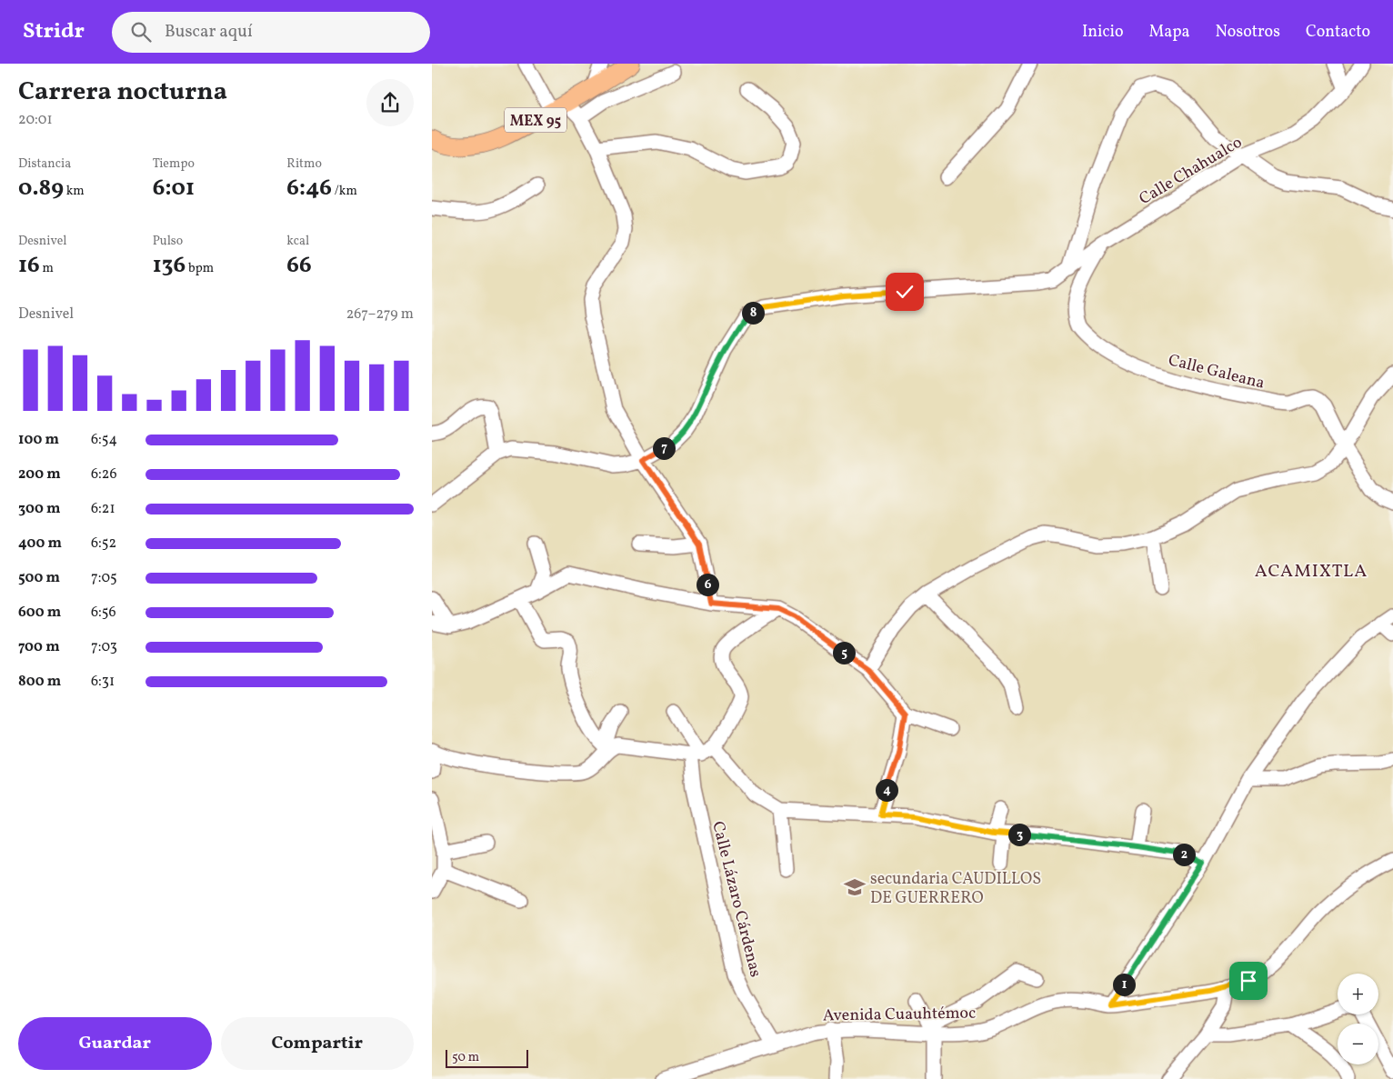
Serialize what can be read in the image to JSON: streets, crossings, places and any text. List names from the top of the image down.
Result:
{
  "streets": {
    "main road": ["MEX 95"],
    "street": [
      "Calle Chahualco",
      "Calle Galeana",
      "Calle Lázaro Cárdenas",
      "Avenida Cuauhtémoc"
    ]
  },
  "crossings": [
    ["Calle Chahualco", "Calle Galeana"],
    ["Calle Lázaro Cárdenas", "Avenida Cuauhtémoc"]
  ],
  "districts": ["ACAMIXTLA"],
  "places": {
    "school or university": ["secundaria CAUDILLOS DE GUERRERO"]
  },
  "scale_bar": "50 m",
  "page": {
    "header": "Stridr",
    "search": "Buscar aquí",
    "nav": [
      "Inicio",
      "Mapa",
      "Nosotros",
      "Contacto"
    ],
    "heading": ["Carrera nocturna", "20:01"],
    "stats": [
      ["Distancia", "0.89 km"],
      ["Tiempo", "6:01"],
      ["Ritmo", "6:46 /km"],
      ["Desnivel", "16 m"],
      ["Pulso", "136 bpm"],
      ["kcal", "66"]
    ],
    "chart": ["Desnivel", "267–279 m"],
    "pins": [
      "8",
      "7",
      "6",
      "5",
      "4",
      "3",
      "2",
      "1"
    ],
    "list": [
      {
        "name": "100 m",
        "note": "6:54"
      },
      {
        "name": "200 m",
        "note": "6:26"
      },
      {
        "name": "300 m",
        "note": "6:21"
      },
      {
        "name": "400 m",
        "note": "6:52"
      },
      {
        "name": "500 m",
        "note": "7:05"
      },
      {
        "name": "600 m",
        "note": "6:56"
      },
      {
        "name": "700 m",
        "note": "7:03"
      },
      {
        "name": "800 m",
        "note": "6:31"
      }
    ],
    "map_buttons": ["+", "−"],
    "buttons": ["Guardar", "Compartir"],
    "scale": "50 m"
  }
}
